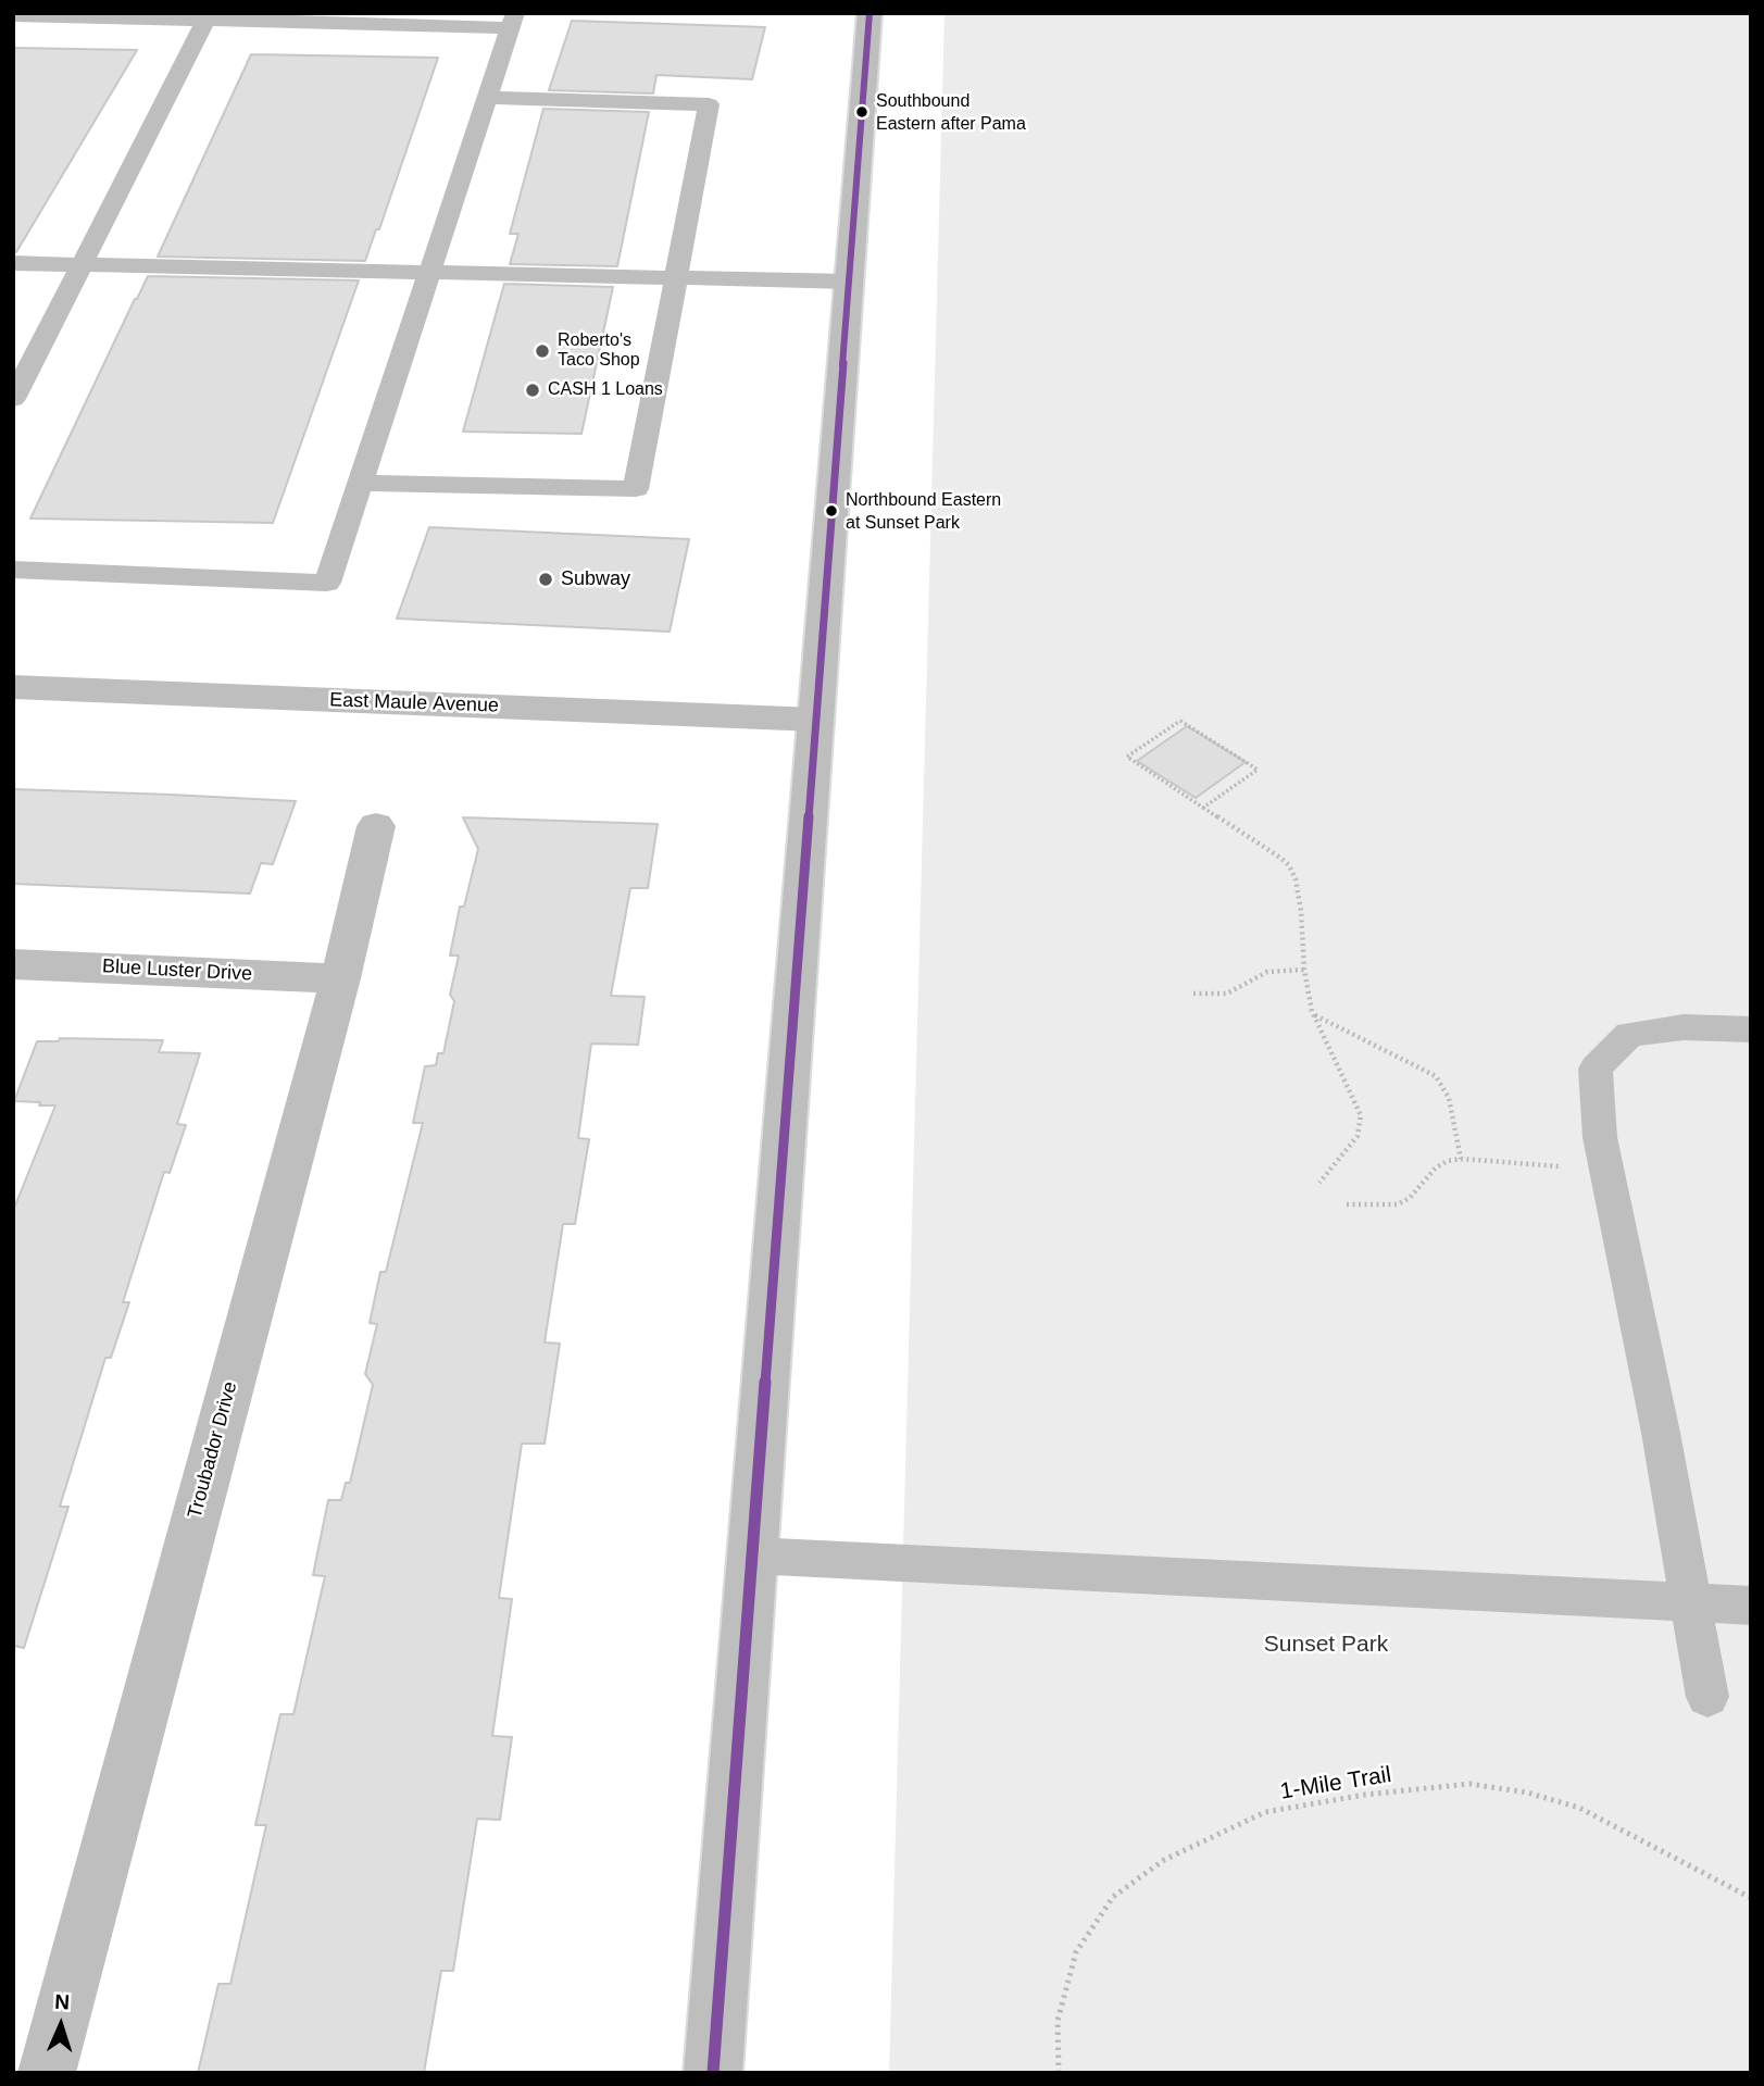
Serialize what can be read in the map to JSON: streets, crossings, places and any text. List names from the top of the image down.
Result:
{
  "streets": {
    "main road": ["East Maule Avenue", "Blue Luster Drive", "Troubador Drive"],
    "path": ["1-Mile Trail"]
  },
  "crossings": [
    ["Blue Luster Drive", "Troubador Drive"]
  ],
  "parks": ["Sunset Park"],
  "places": [
    "Southbound Eastern after Pama",
    "Roberto's Taco Shop",
    "CASH 1 Loans",
    "Northbound Eastern at Sunset Park",
    "Subway"
  ],
  "north": "top"
}
